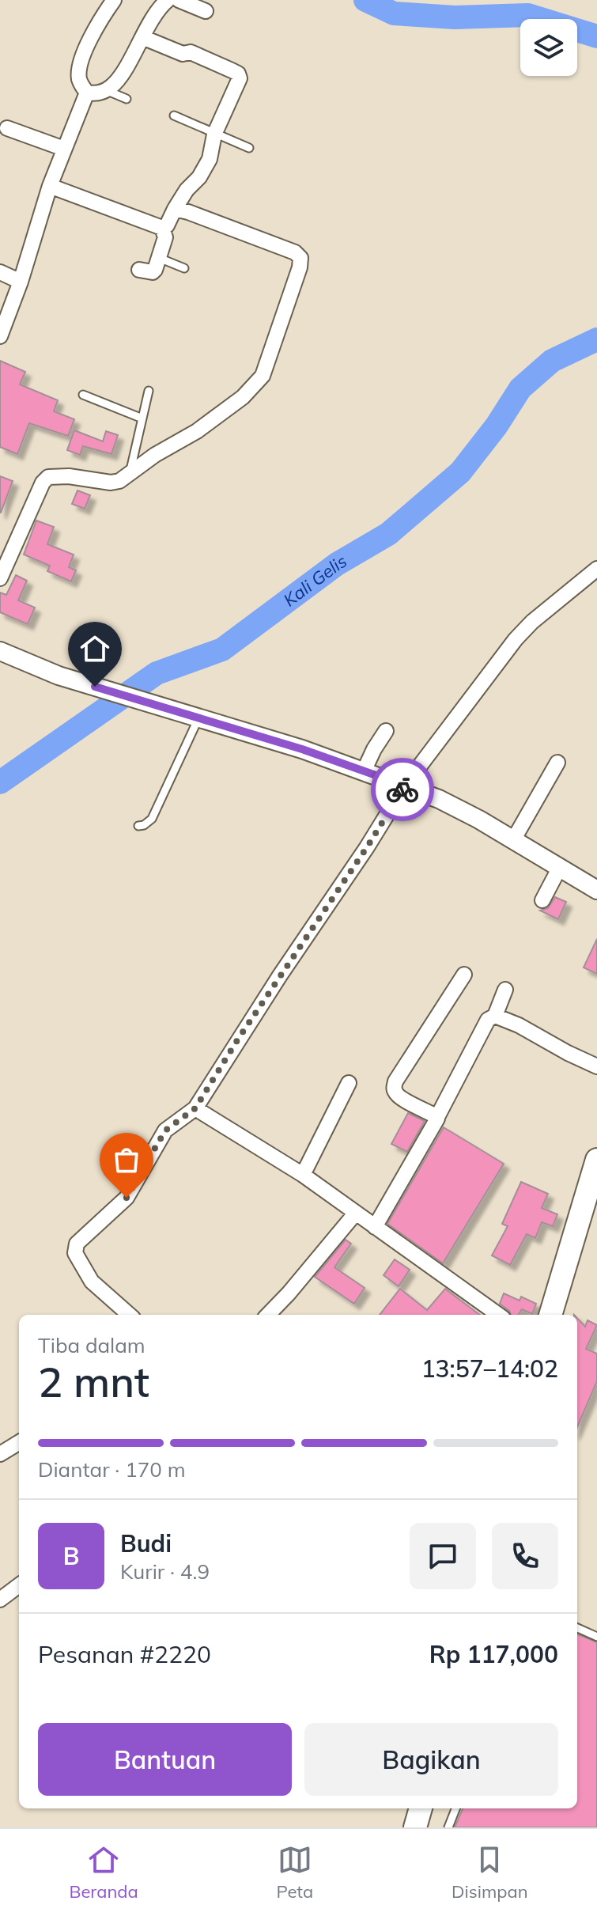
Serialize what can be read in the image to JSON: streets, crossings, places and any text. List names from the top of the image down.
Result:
{
  "water": ["Kali Gelis"],
  "page": {
    "heading": ["2 mnt", "Tiba dalam", "13:57–14:02"],
    "panel": [
      "Budi",
      "Kurir · 4.9",
      "Pesanan #2220",
      "Rp 117,000"
    ],
    "bar": "Diantar · 170 m",
    "round": "B",
    "buttons": ["Bantuan", "Bagikan"],
    "tabs": ["Beranda", "Peta", "Disimpan"]
  }
}
